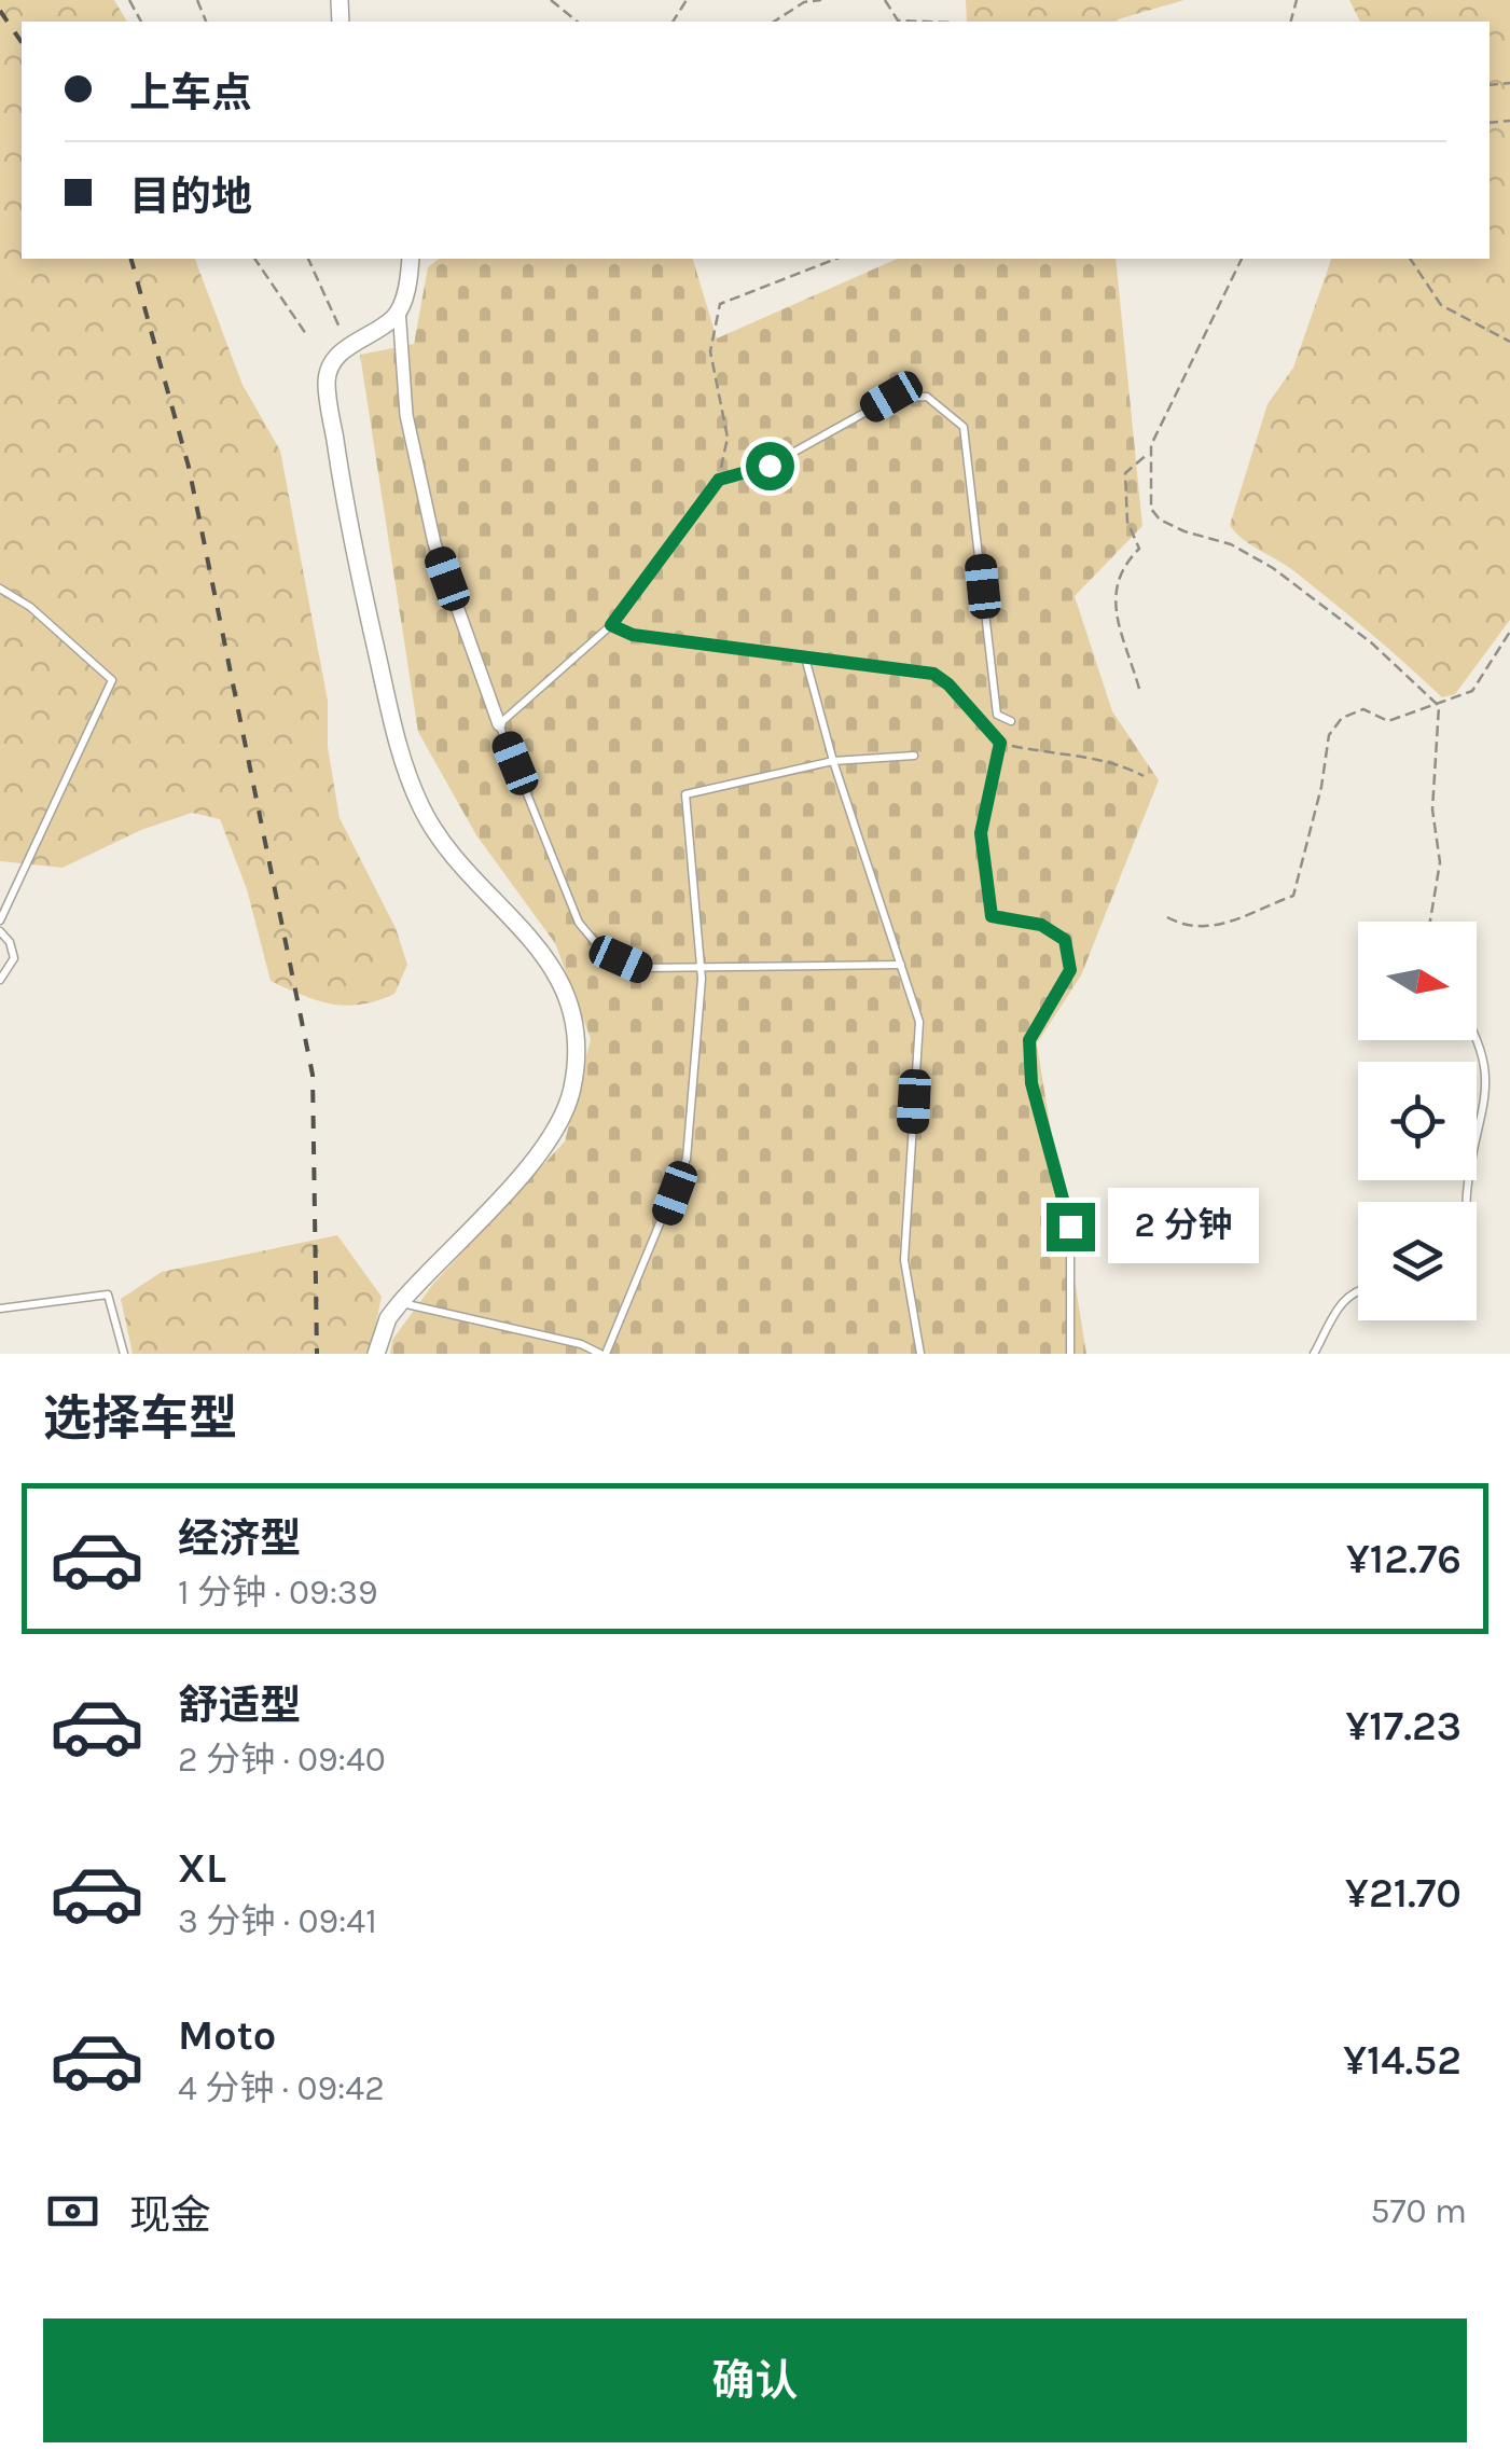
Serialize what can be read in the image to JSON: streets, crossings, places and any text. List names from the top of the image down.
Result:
{
  "north": "right",
  "page": {
    "banner": ["上车点", "目的地"],
    "bubble": "2 分钟",
    "heading": "选择车型",
    "list": [
      {
        "name": "经济型",
        "note": "1 分钟 · 09:39",
        "value": "¥12.76"
      },
      {
        "name": "舒适型",
        "note": "2 分钟 · 09:40",
        "value": "¥17.23"
      },
      {
        "name": "XL",
        "note": "3 分钟 · 09:41",
        "value": "¥21.70"
      },
      {
        "name": "Moto",
        "note": "4 分钟 · 09:42",
        "value": "¥14.52"
      }
    ],
    "pay": ["现金", "570 m"],
    "buttons": "确认"
  }
}
